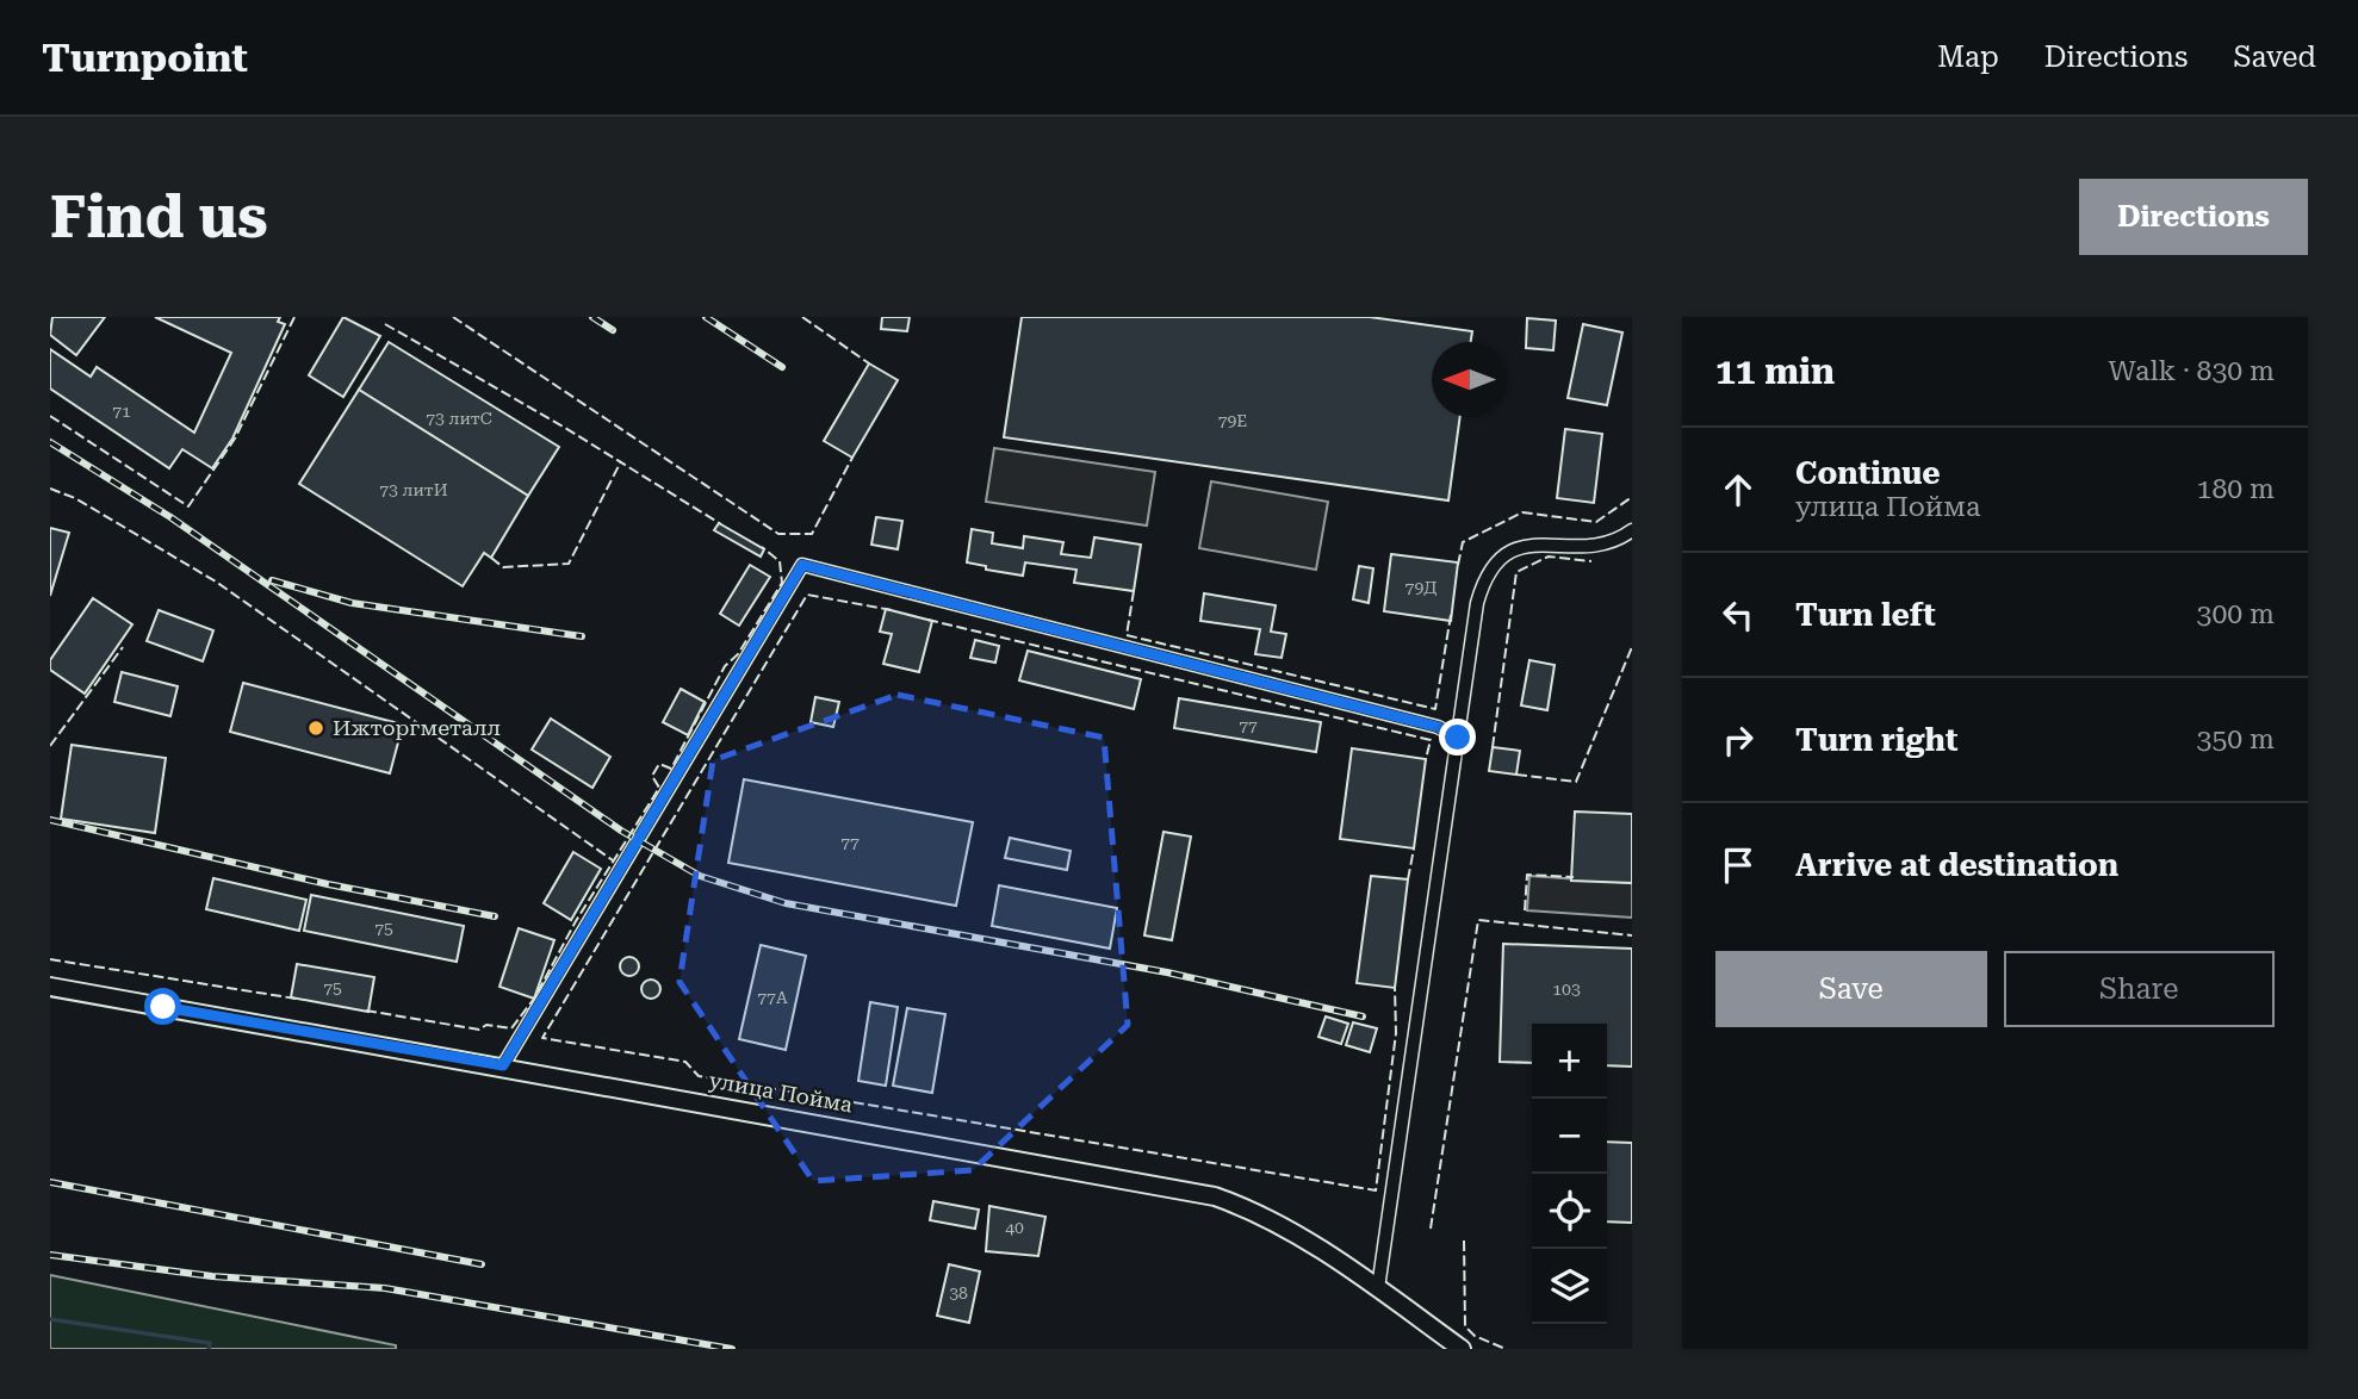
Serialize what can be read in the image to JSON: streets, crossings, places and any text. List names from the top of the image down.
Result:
{
  "streets": {
    "main road": ["улица Пойма"]
  },
  "places": ["Ижторгметалл"],
  "house_numbers": [
    "71",
    "73 литС",
    "79Е",
    "73 литИ",
    "79Д",
    "77",
    "77",
    "75",
    "75",
    "103",
    "77А",
    "40",
    "38"
  ],
  "north": "left",
  "page": {
    "header": "Turnpoint",
    "nav": ["Map", "Directions", "Saved"],
    "buttons": [
      "Directions",
      ["Save", "Share"]
    ],
    "title": "Find us",
    "heading": ["11 min", "Walk · 830 m"],
    "list": [
      ["Continue", "улица Пойма", "180 m"],
      ["Turn left", "300 m"],
      ["Turn right", "350 m"],
      "Arrive at destination"
    ],
    "map_buttons": ["+", "−"]
  }
}
